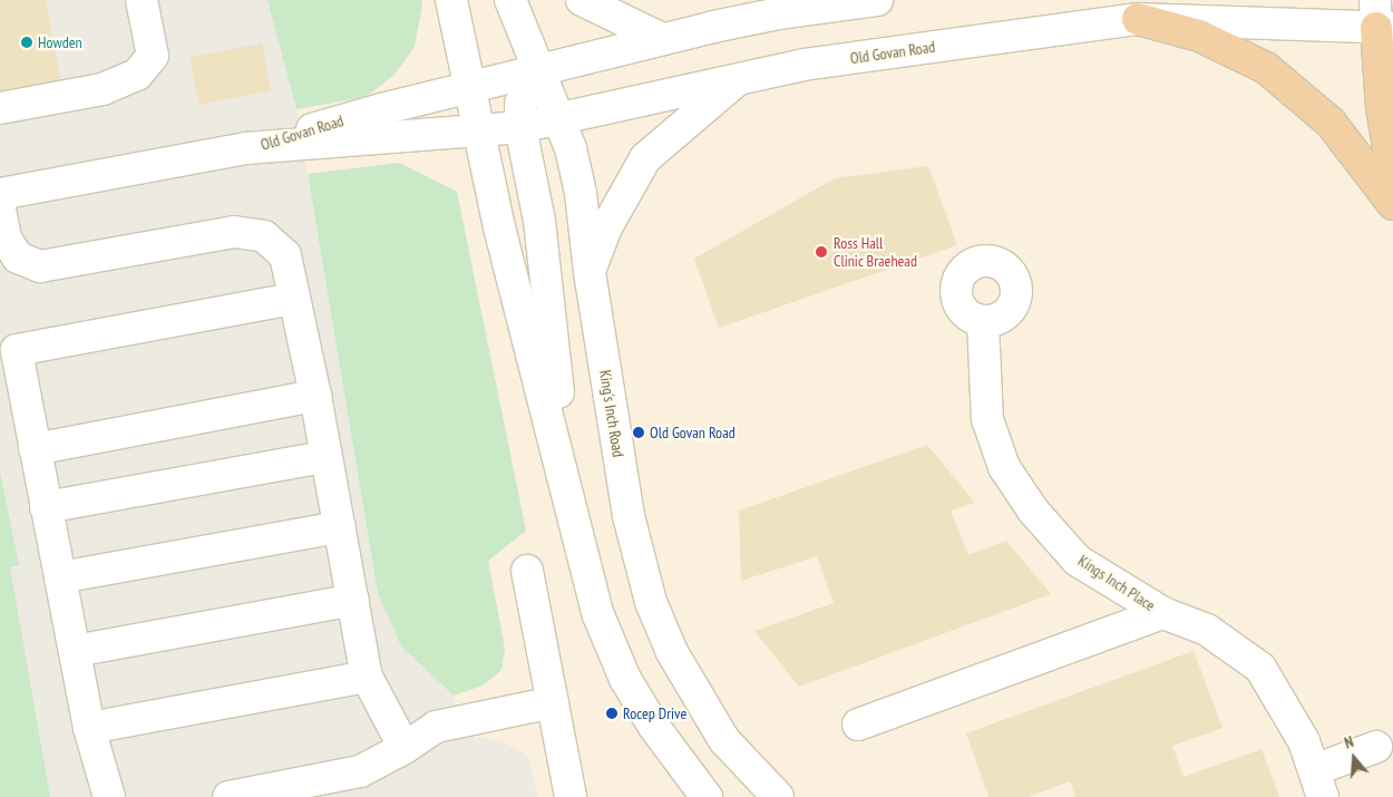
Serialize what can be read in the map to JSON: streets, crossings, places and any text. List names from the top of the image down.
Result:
{
  "streets": {
    "street": ["Old Govan Road", "King's Inch Road", "Kings Inch Place"]
  },
  "crossings": [
    ["Old Govan Road", "King's Inch Road"]
  ],
  "places": [
    "Howden",
    "Ross Hall Clinic Braehead",
    "Old Govan Road",
    "Rocep Drive"
  ],
  "north": "top"
}
